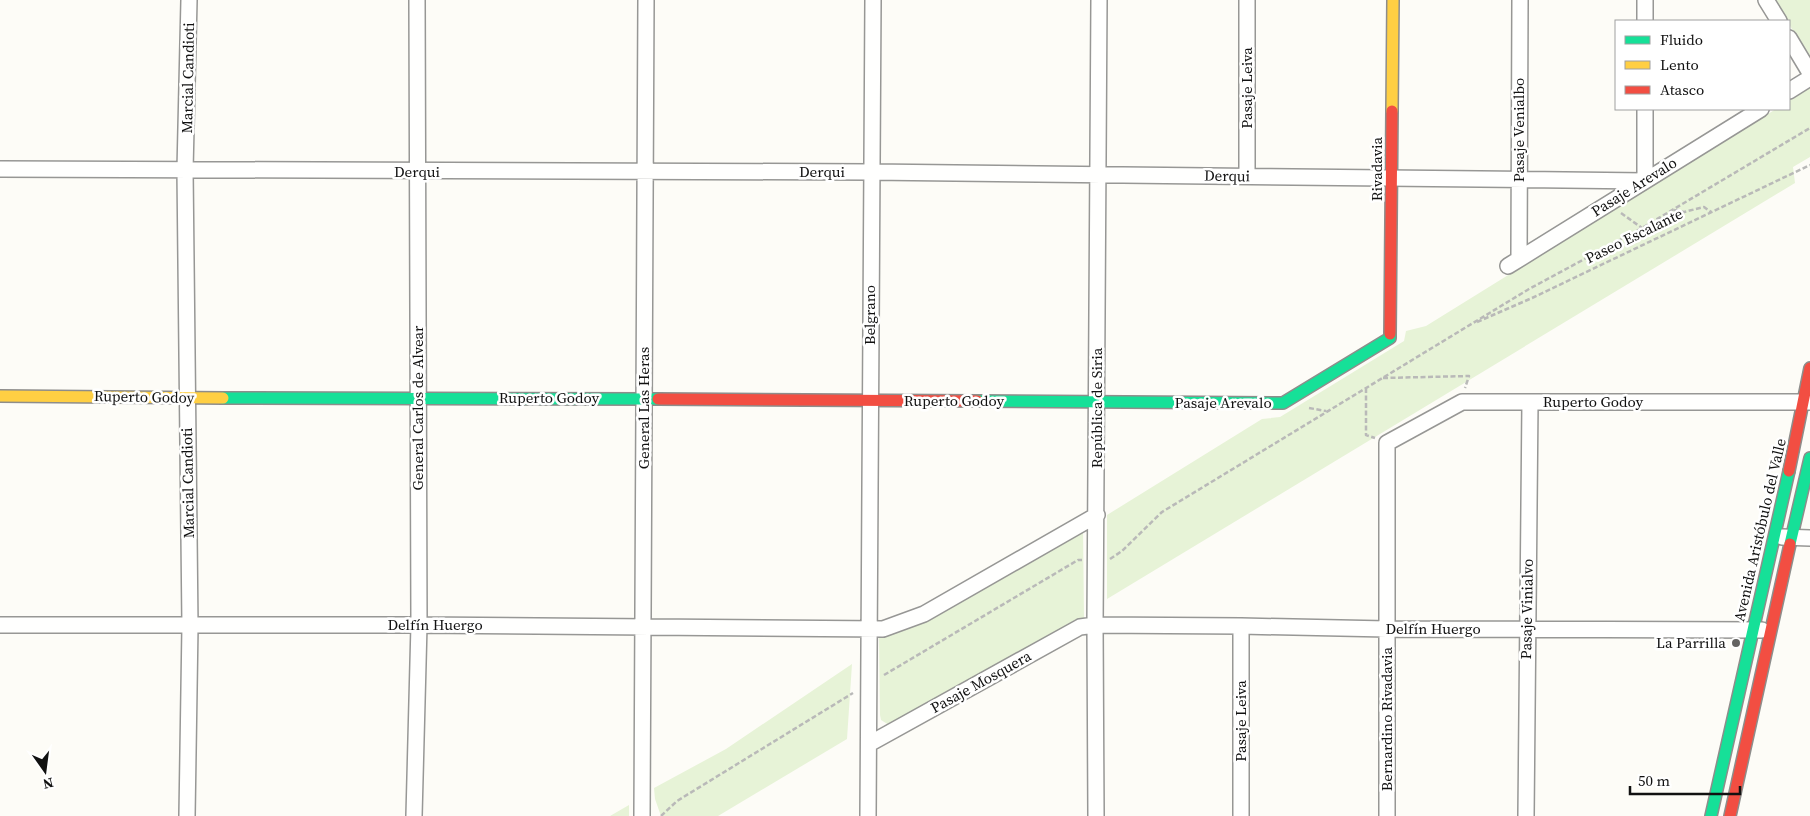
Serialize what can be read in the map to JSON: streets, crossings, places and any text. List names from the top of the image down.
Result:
{
  "streets": {
    "street": [
      "Marcial Candioti",
      "Pasaje Leiva",
      "Pasaje Venialbo",
      "Rivadavia",
      "Derqui",
      "Pasaje Arevalo",
      "Belgrano",
      "Ruperto Godoy",
      "General Carlos de Alvear",
      "General Las Heras",
      "República de Siria",
      "Avenida Aristóbulo del Valle",
      "Pasaje Vinialvo",
      "Delfín Huergo",
      "Pasaje Mosquera",
      "Bernardino Rivadavia"
    ],
    "path": ["Paseo Escalante"]
  },
  "crossings": [
    ["Marcial Candioti", "Derqui"],
    ["Marcial Candioti", "Ruperto Godoy"],
    ["Marcial Candioti", "Delfín Huergo"],
    ["Pasaje Leiva", "Derqui"],
    ["Pasaje Leiva", "Delfín Huergo"],
    ["Pasaje Venialbo", "Derqui"],
    ["Pasaje Venialbo", "Pasaje Arevalo"],
    ["Rivadavia", "Derqui"],
    ["Rivadavia", "Pasaje Arevalo"],
    ["Derqui", "Pasaje Arevalo"],
    ["Derqui", "Belgrano"],
    ["Derqui", "General Carlos de Alvear"],
    ["Derqui", "General Las Heras"],
    ["Derqui", "República de Siria"],
    ["Pasaje Arevalo", "Ruperto Godoy"],
    ["Pasaje Arevalo", "República de Siria"],
    ["Belgrano", "Ruperto Godoy"],
    ["Belgrano", "Delfín Huergo"],
    ["Belgrano", "Pasaje Mosquera"],
    ["Ruperto Godoy", "General Carlos de Alvear"],
    ["Ruperto Godoy", "General Las Heras"],
    ["Ruperto Godoy", "República de Siria"],
    ["Ruperto Godoy", "Avenida Aristóbulo del Valle"],
    ["Ruperto Godoy", "Pasaje Vinialvo"],
    ["Ruperto Godoy", "Bernardino Rivadavia"],
    ["General Carlos de Alvear", "Delfín Huergo"],
    ["General Las Heras", "Delfín Huergo"],
    ["República de Siria", "Delfín Huergo"],
    ["República de Siria", "Pasaje Mosquera"],
    ["Avenida Aristóbulo del Valle", "Delfín Huergo"],
    ["Pasaje Vinialvo", "Delfín Huergo"],
    ["Delfín Huergo", "Pasaje Mosquera"],
    ["Delfín Huergo", "Bernardino Rivadavia"]
  ],
  "places": ["La Parrilla"],
  "legend": ["Fluido", "Lento", "Atasco"],
  "scale_bar": "50 m",
  "north": "bottom"
}
